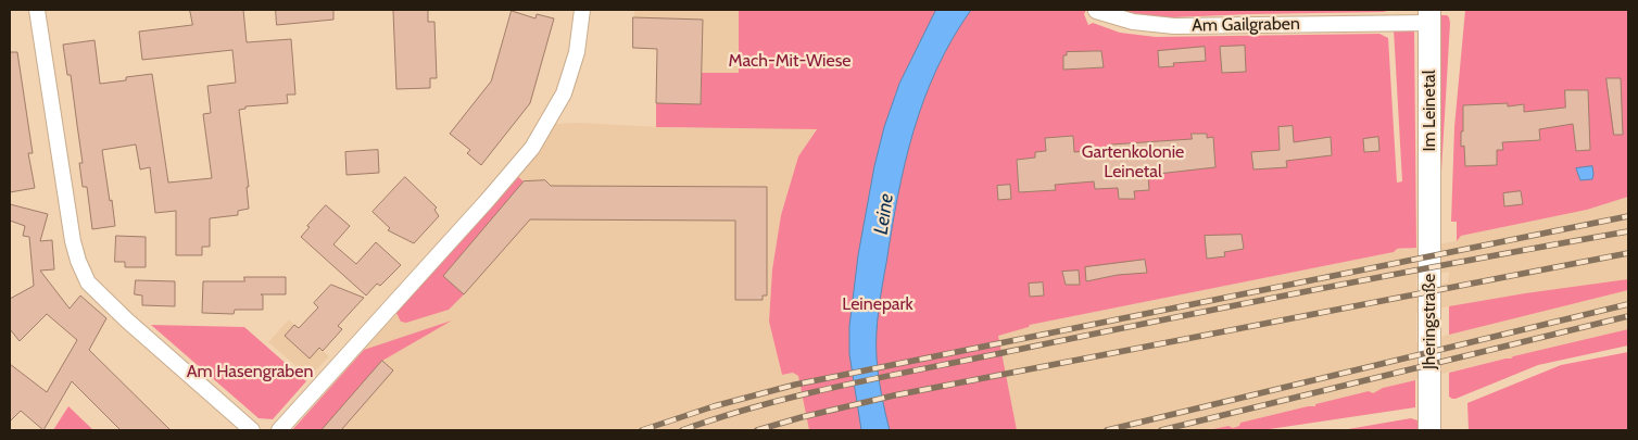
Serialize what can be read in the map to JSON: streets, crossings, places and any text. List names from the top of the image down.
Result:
{
  "streets": {
    "main road": ["Im Leinetal", "Jheringstraße"],
    "street": ["Am Gailgraben"]
  },
  "crossings": [
    ["Am Gailgraben", "Im Leinetal"],
    ["Im Leinetal", "Jheringstraße"]
  ],
  "water": ["Leine"],
  "parks": [
    "Mach-Mit-Wiese",
    "Gartenkolonie Leinetal",
    "Leinepark",
    "Am Hasengraben"
  ]
}
